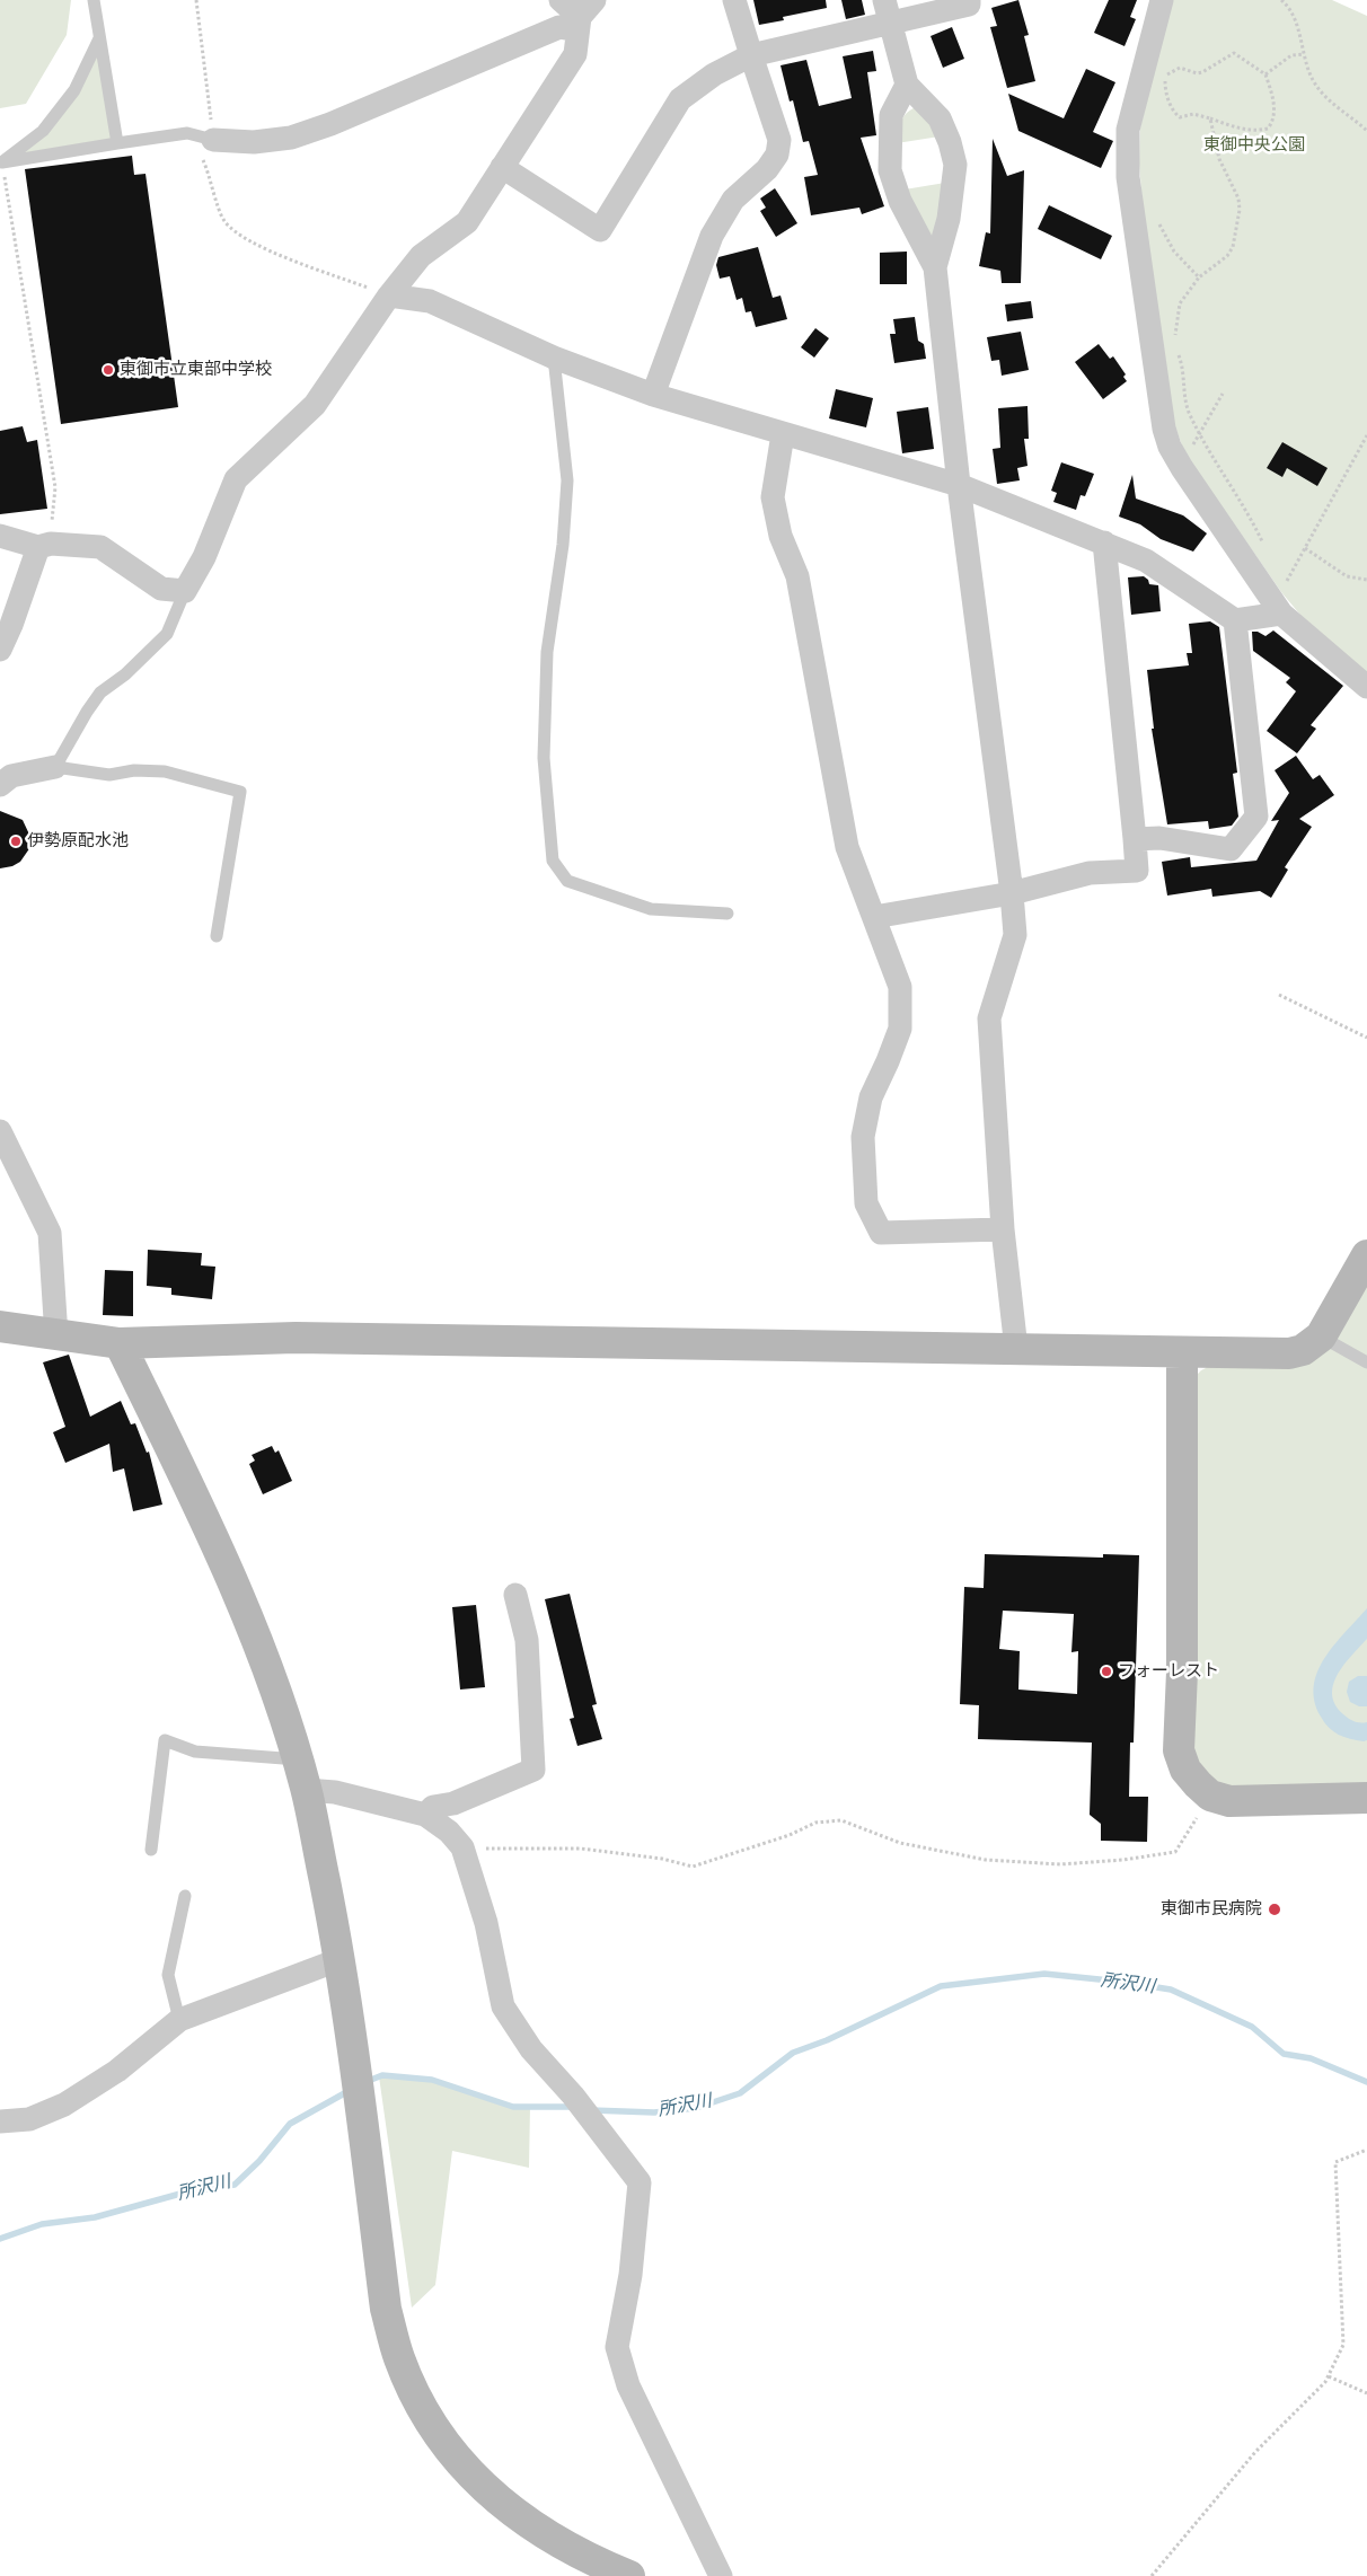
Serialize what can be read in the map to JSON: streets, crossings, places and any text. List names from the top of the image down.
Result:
{
  "water": ["所沢川"],
  "parks": ["東御中央公園"],
  "places": [
    "東御市立東部中学校",
    "伊勢原配水池",
    "フォーレスト",
    "東御市民病院"
  ]
}
